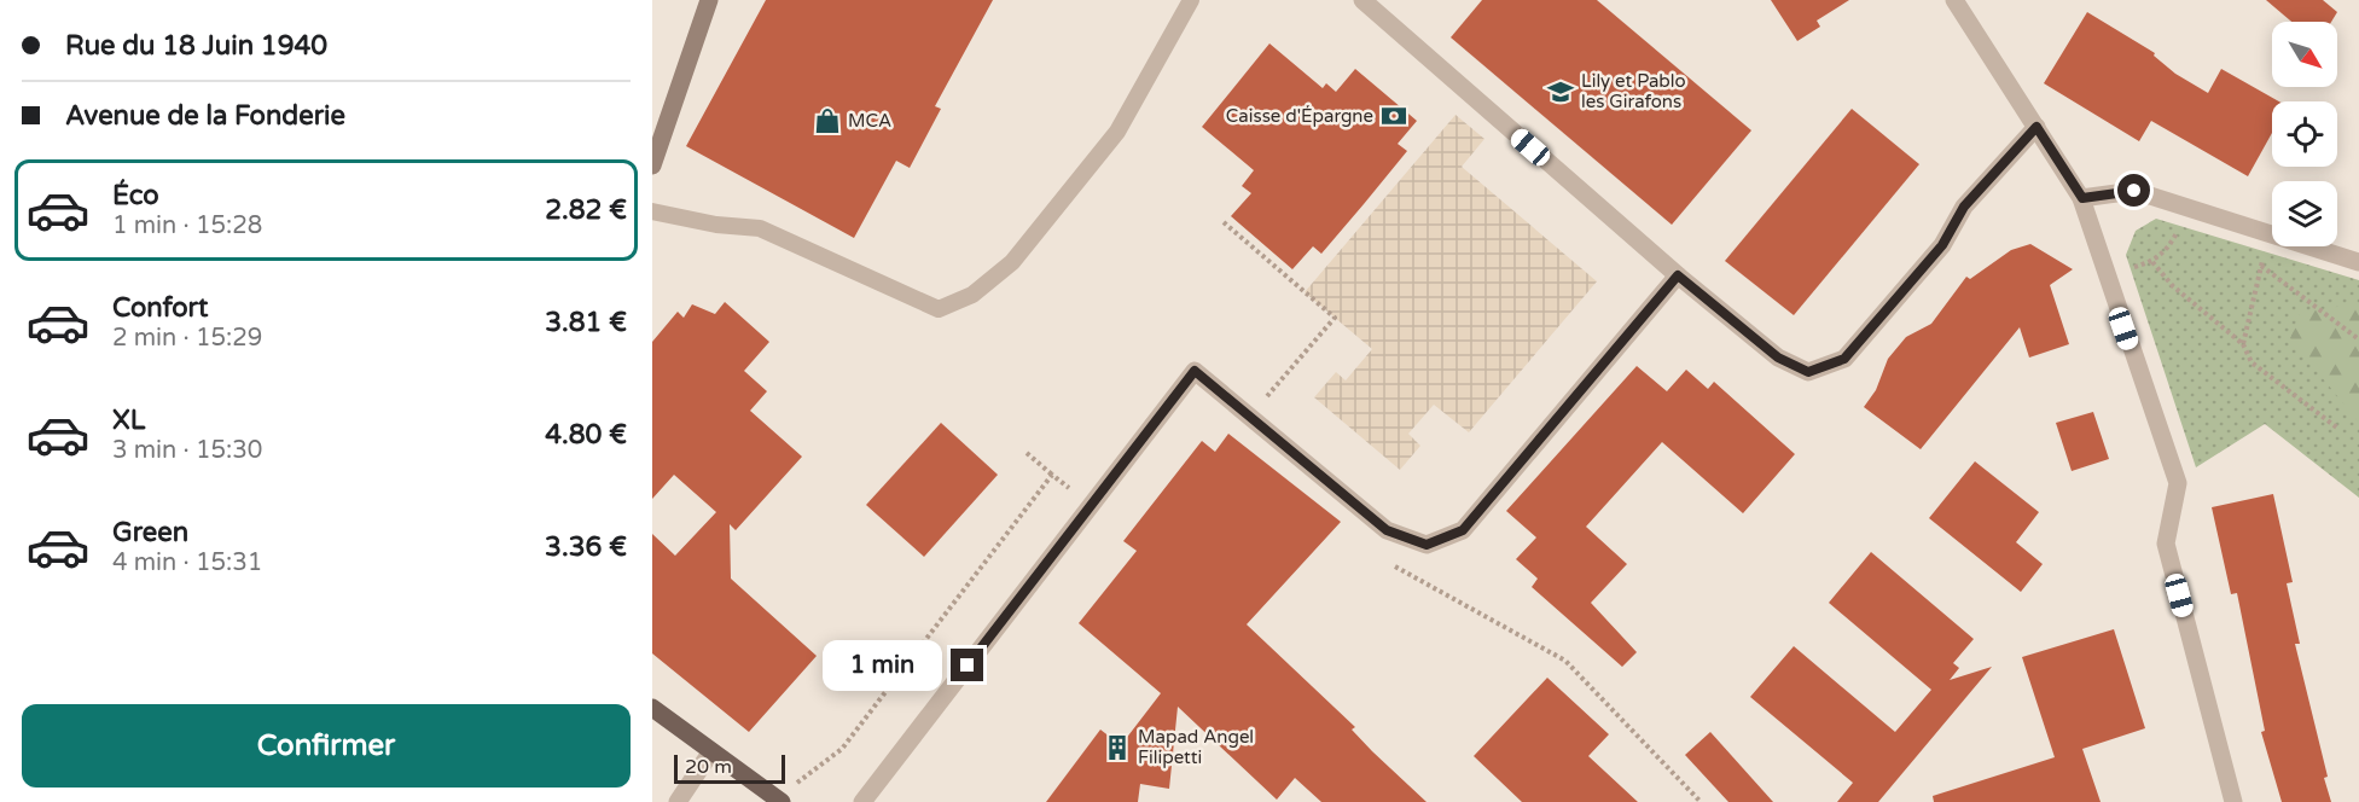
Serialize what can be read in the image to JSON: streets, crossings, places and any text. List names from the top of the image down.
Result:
{
  "places": {
    "school or university": ["Lily et Pablo les Girafons"],
    "bank": ["Caisse d'Épargne"],
    "shop": ["MCA"],
    "building": ["Mapad Angel Filipetti"]
  },
  "scale_bar": "20 m",
  "north": "bottom right",
  "page": {
    "banner": ["Rue du 18 Juin 1940", "Avenue de la Fonderie"],
    "list": [
      {
        "name": "Éco",
        "note": "1 min · 15:28",
        "value": "2.82 €"
      },
      {
        "name": "Confort",
        "note": "2 min · 15:29",
        "value": "3.81 €"
      },
      {
        "name": "XL",
        "note": "3 min · 15:30",
        "value": "4.80 €"
      },
      {
        "name": "Green",
        "note": "4 min · 15:31",
        "value": "3.36 €"
      }
    ],
    "bubble": "1 min",
    "buttons": "Confirmer",
    "scale": "20 m"
  }
}
